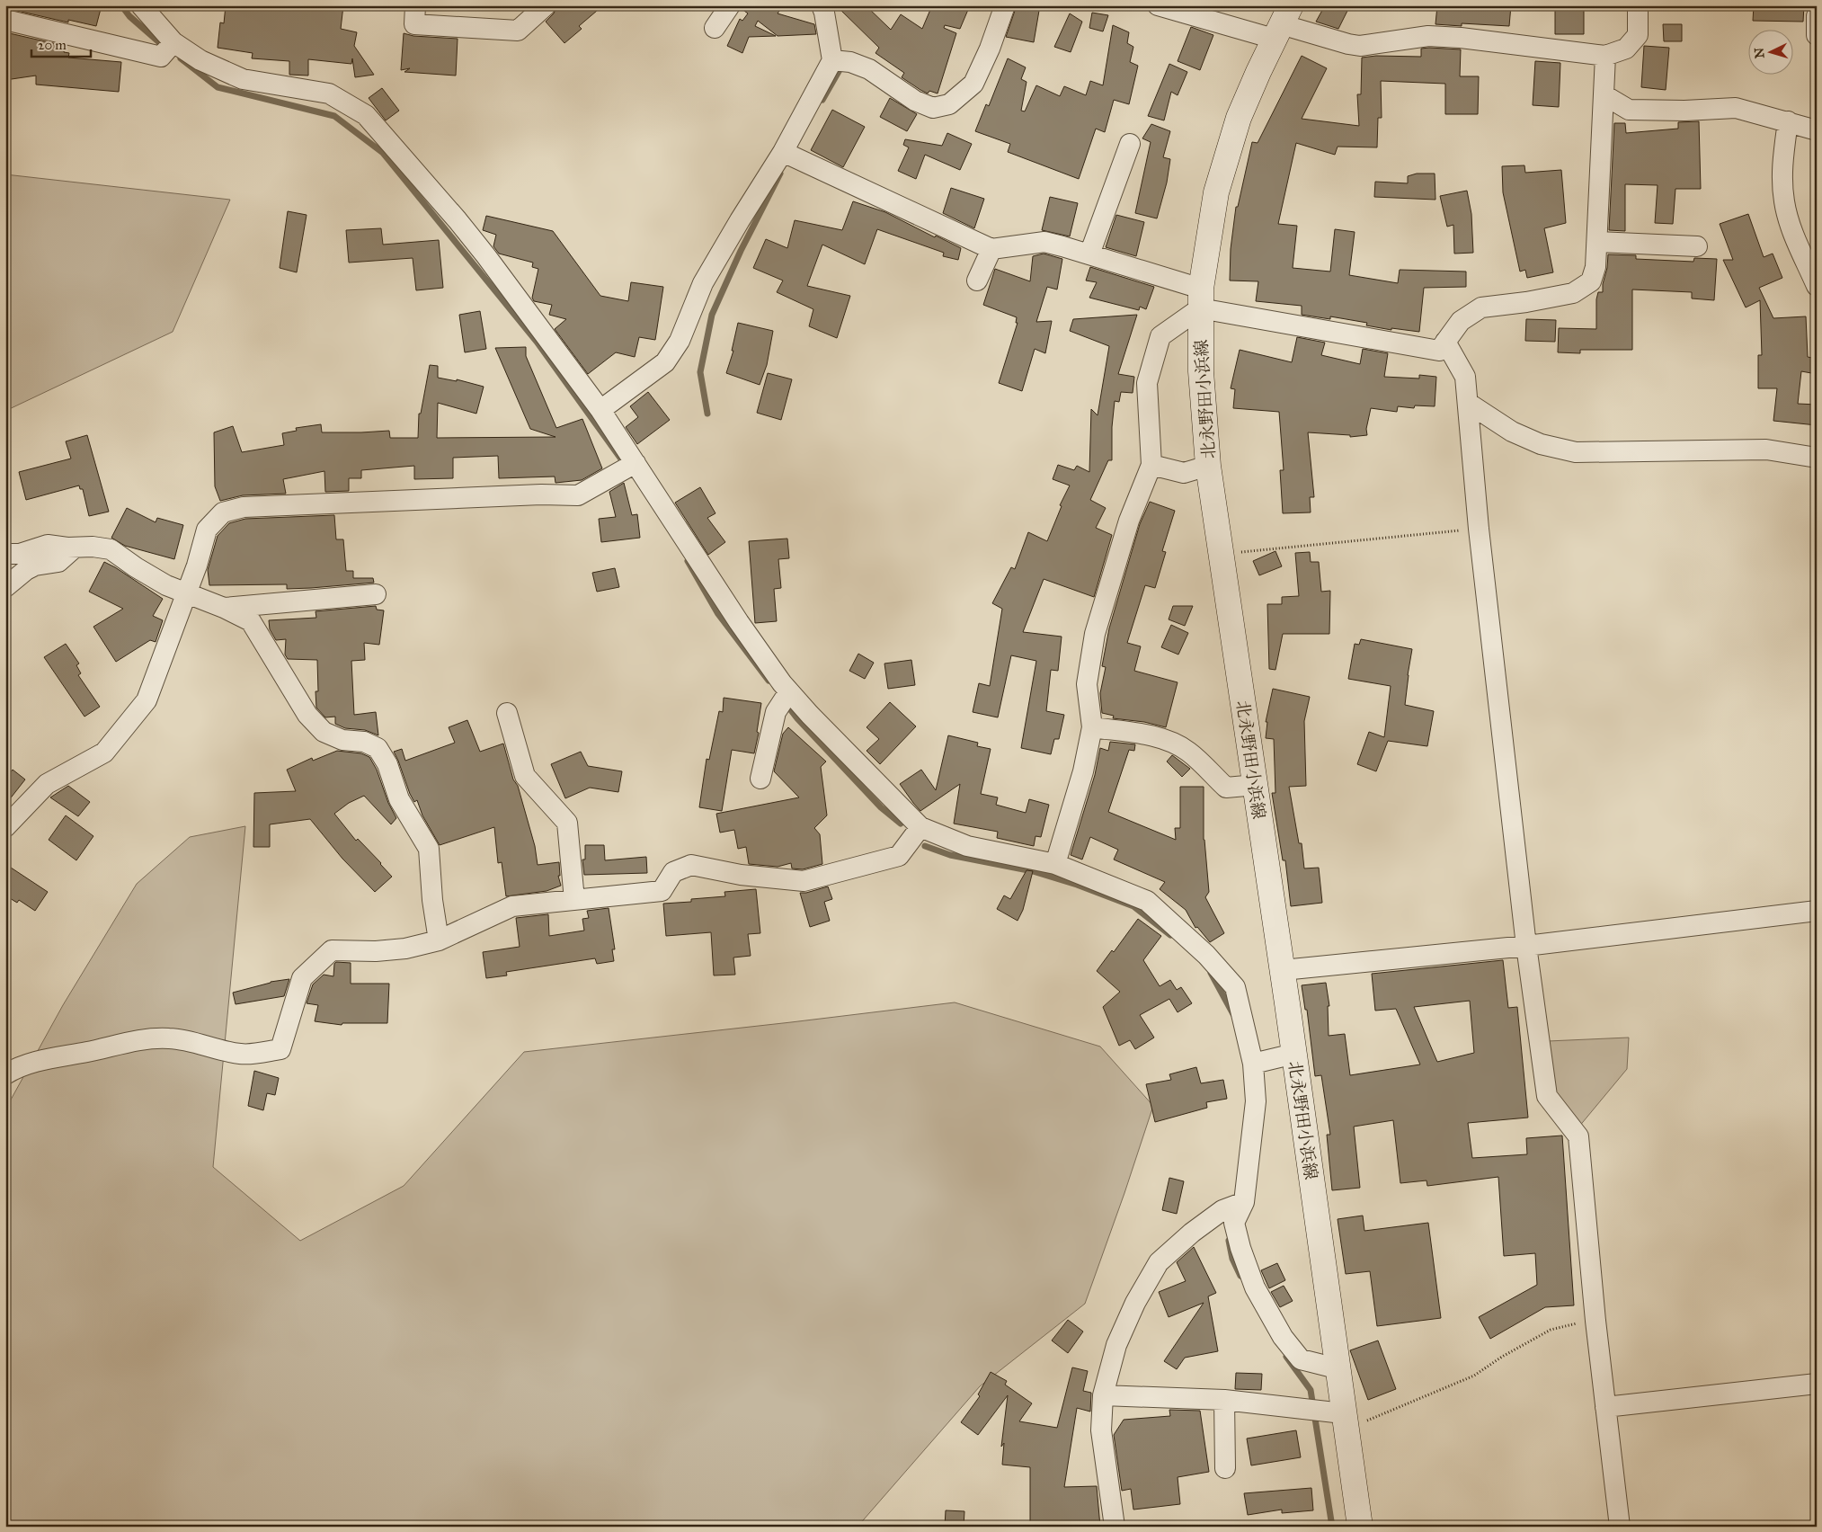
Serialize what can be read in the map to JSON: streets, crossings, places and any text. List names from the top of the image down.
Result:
{
  "streets": {
    "main road": ["北永野田小浜線"]
  },
  "scale_bar": "20 m",
  "north": "left"
}
